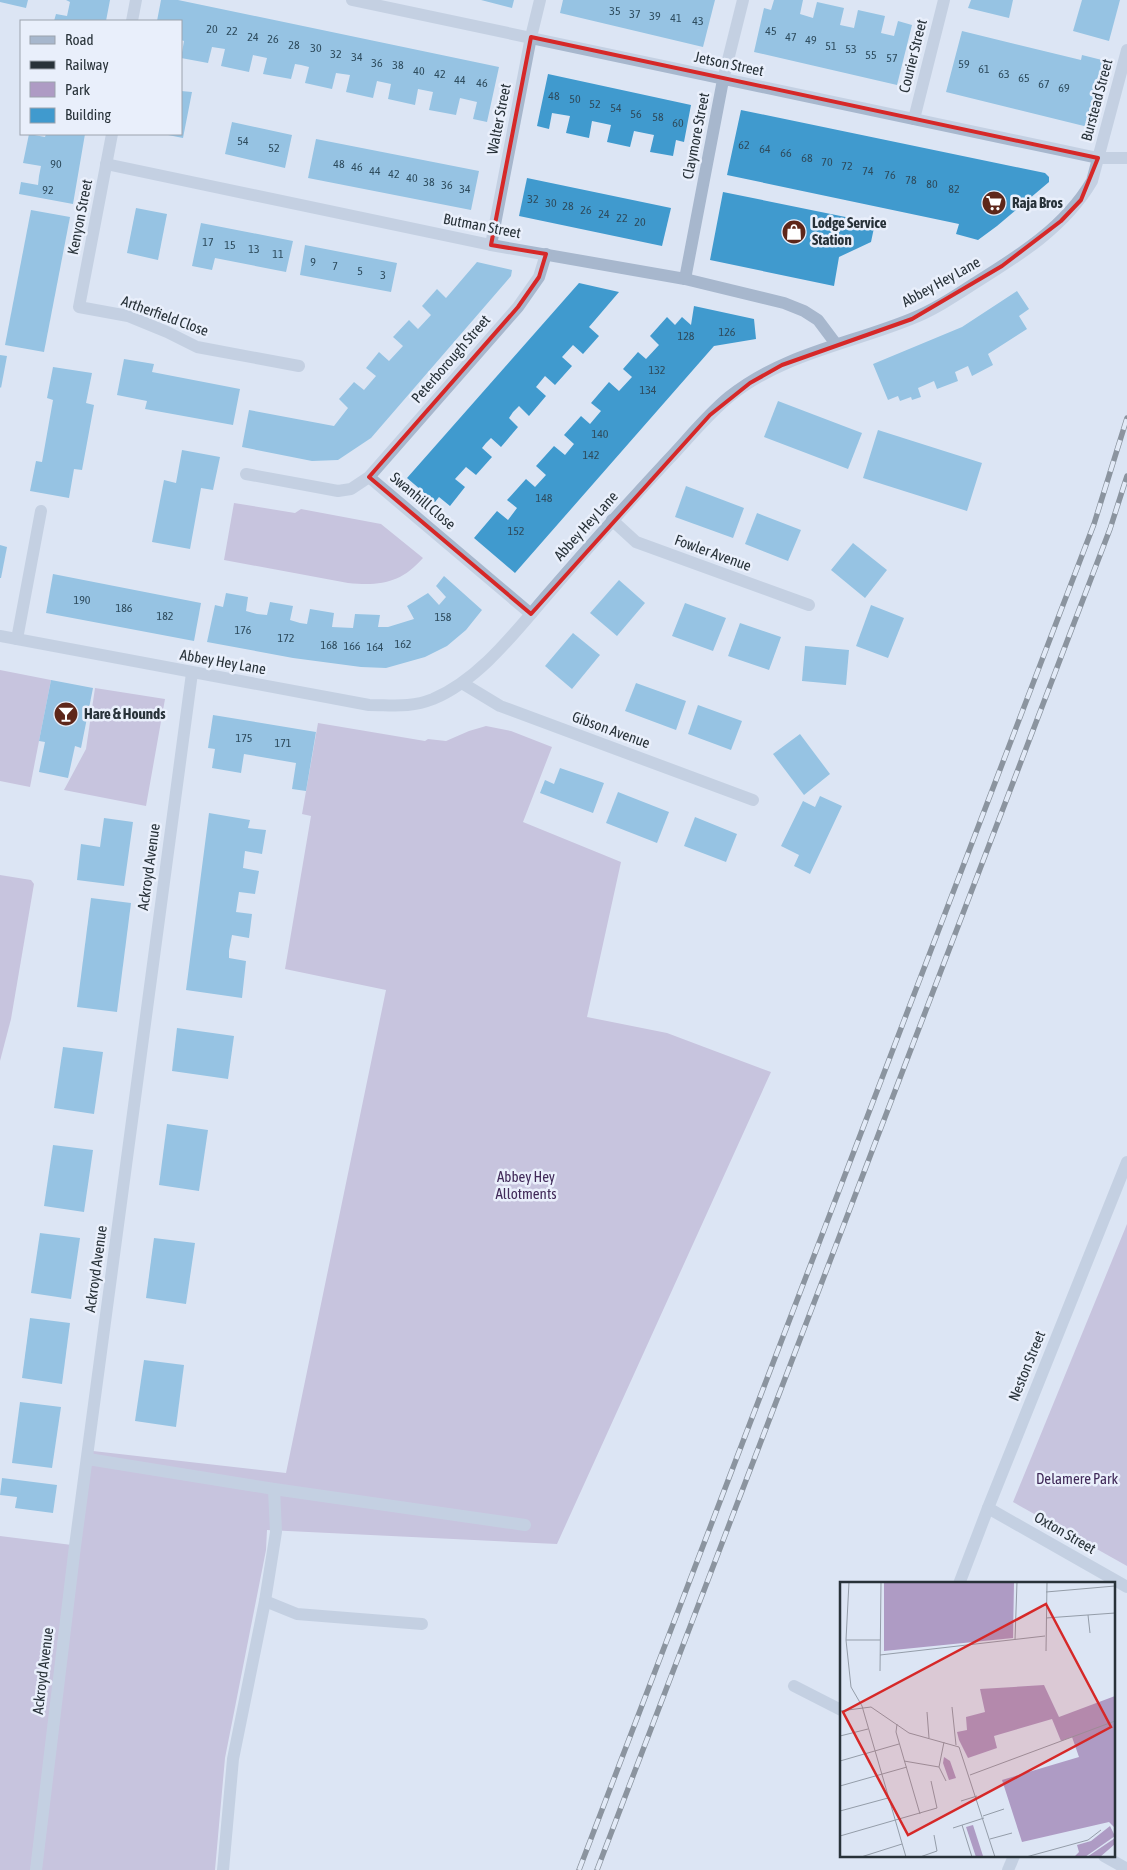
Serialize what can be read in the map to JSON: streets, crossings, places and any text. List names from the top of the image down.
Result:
{
  "streets": {
    "street": [
      "Courier Street",
      "Jetson Street",
      "Burstead Street",
      "Walter Street",
      "Claymore Street",
      "Kenyon Street",
      "Butman Street",
      "Abbey Hey Lane",
      "Artherfield Close",
      "Peterborough Street",
      "Swanhill Close",
      "Fowler Avenue",
      "Gibson Avenue",
      "Ackroyd Avenue",
      "Neston Street",
      "Oxton Street"
    ]
  },
  "crossings": [
    ["Courier Street", "Jetson Street"],
    ["Jetson Street", "Burstead Street"],
    ["Jetson Street", "Walter Street"],
    ["Jetson Street", "Claymore Street"],
    ["Jetson Street", "Abbey Hey Lane"],
    ["Burstead Street", "Abbey Hey Lane"],
    ["Walter Street", "Butman Street"],
    ["Claymore Street", "Butman Street"],
    ["Kenyon Street", "Butman Street"],
    ["Kenyon Street", "Artherfield Close"],
    ["Butman Street", "Abbey Hey Lane"],
    ["Butman Street", "Peterborough Street"],
    ["Abbey Hey Lane", "Swanhill Close"],
    ["Abbey Hey Lane", "Fowler Avenue"],
    ["Abbey Hey Lane", "Gibson Avenue"],
    ["Abbey Hey Lane", "Ackroyd Avenue"],
    ["Peterborough Street", "Swanhill Close"],
    ["Neston Street", "Oxton Street"]
  ],
  "parks": ["Abbey Hey Allotments", "Delamere Park"],
  "places": {
    "supermarket": ["Raja Bros"],
    "shop": ["Lodge Service Station"],
    "bar": ["Hare & Hounds"]
  },
  "house_numbers": [
    "35",
    "37",
    "39",
    "41",
    "43",
    "20",
    "22",
    "45",
    "24",
    "47",
    "26",
    "49",
    "28",
    "51",
    "30",
    "53",
    "32",
    "55",
    "34",
    "57",
    "36",
    "59",
    "38",
    "61",
    "40",
    "42",
    "63",
    "65",
    "44",
    "46",
    "67",
    "69",
    "48",
    "50",
    "52",
    "54",
    "56",
    "58",
    "60",
    "54",
    "62",
    "52",
    "64",
    "66",
    "68",
    "70",
    "90",
    "48",
    "72",
    "46",
    "44",
    "74",
    "42",
    "76",
    "40",
    "78",
    "38",
    "80",
    "36",
    "34",
    "82",
    "92",
    "32",
    "30",
    "28",
    "26",
    "24",
    "22",
    "20",
    "17",
    "15",
    "13",
    "11",
    "9",
    "7",
    "5",
    "3",
    "126",
    "128",
    "132",
    "134",
    "140",
    "142",
    "148",
    "152",
    "190",
    "186",
    "182",
    "158",
    "176",
    "172",
    "162",
    "168",
    "166",
    "164",
    "175",
    "171"
  ],
  "legend": [
    "Road",
    "Railway",
    "Park",
    "Building"
  ]
}
